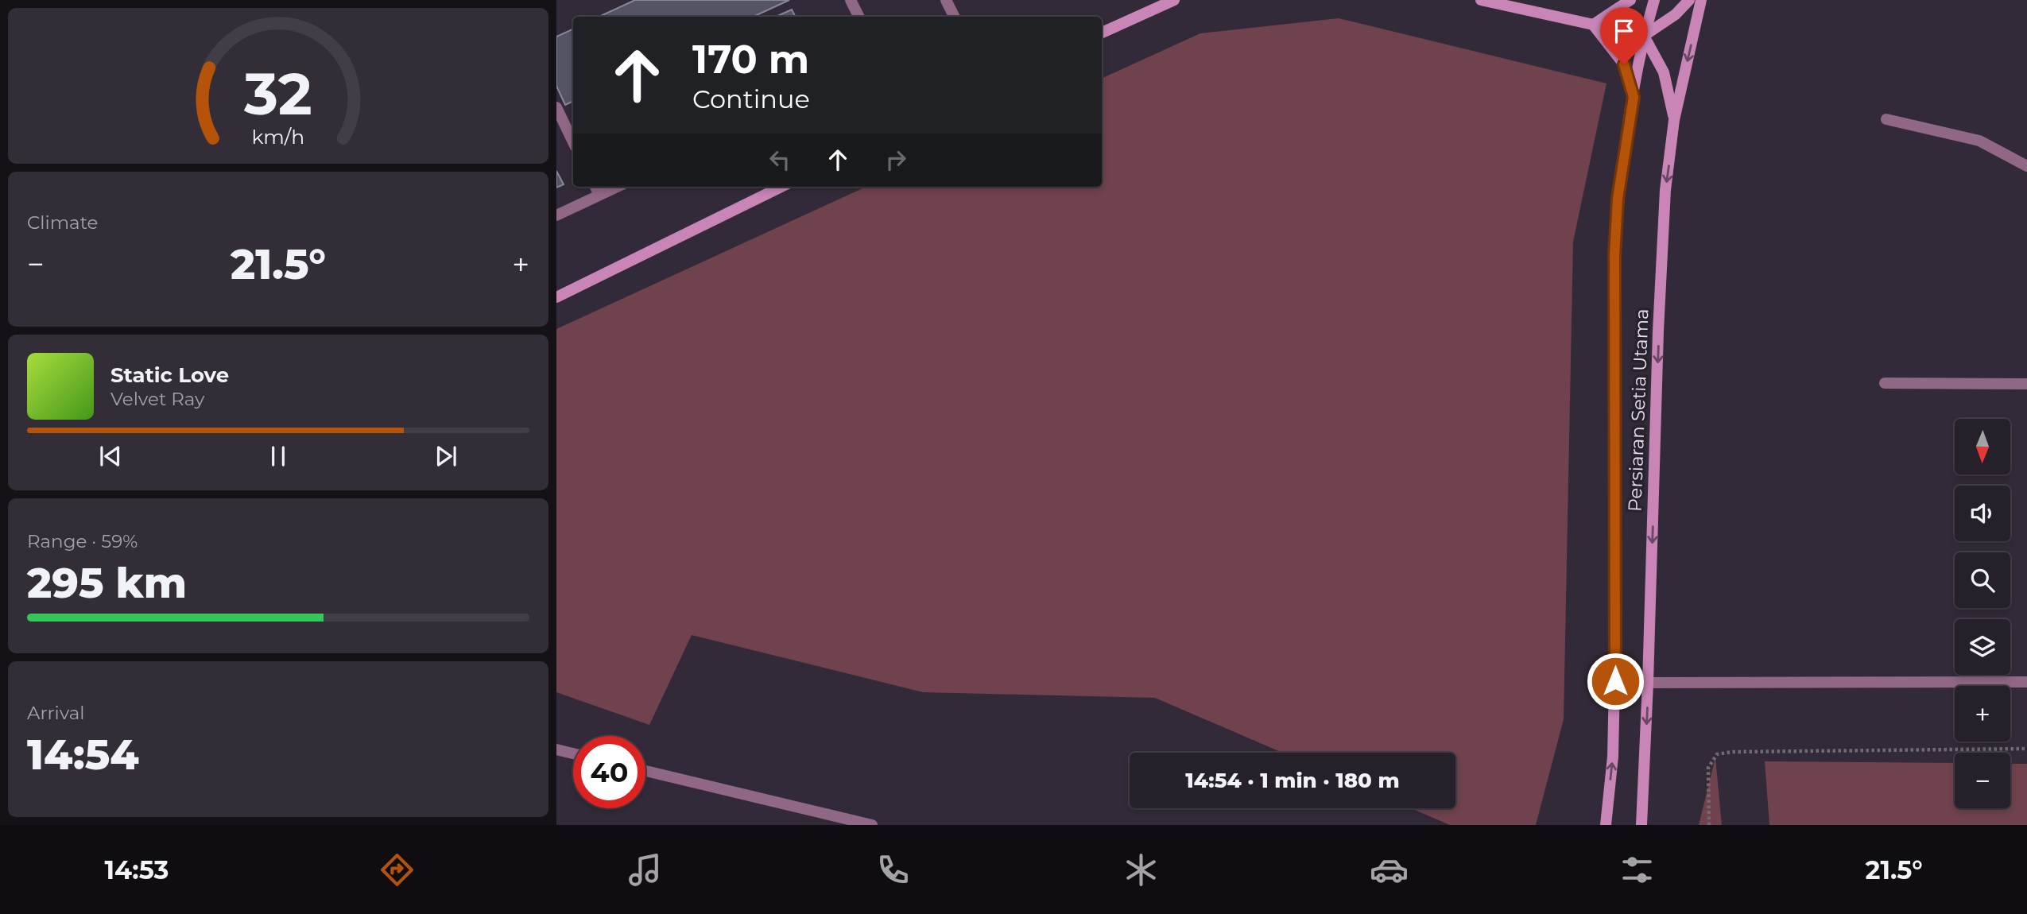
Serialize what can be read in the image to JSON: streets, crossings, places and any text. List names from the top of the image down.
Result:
{
  "streets": {
    "street": ["Persiaran Setia Utama"]
  },
  "north": "bottom",
  "page": {
    "turn": ["170 m", "Continue"],
    "tile": [
      "Climate",
      ["Range · 59%", "295 km"],
      ["Arrival", "14:54"]
    ],
    "heat": ["−", "21.5°", "+"],
    "song": ["Static Love", "Velvet Ray"],
    "map_buttons": ["+", "−"],
    "limit": "40",
    "trip": "14:54 · 1 min · 180 m",
    "tabs": ["14:53", "21.5°"],
    "gauge": ["32", "km/h"]
  }
}
